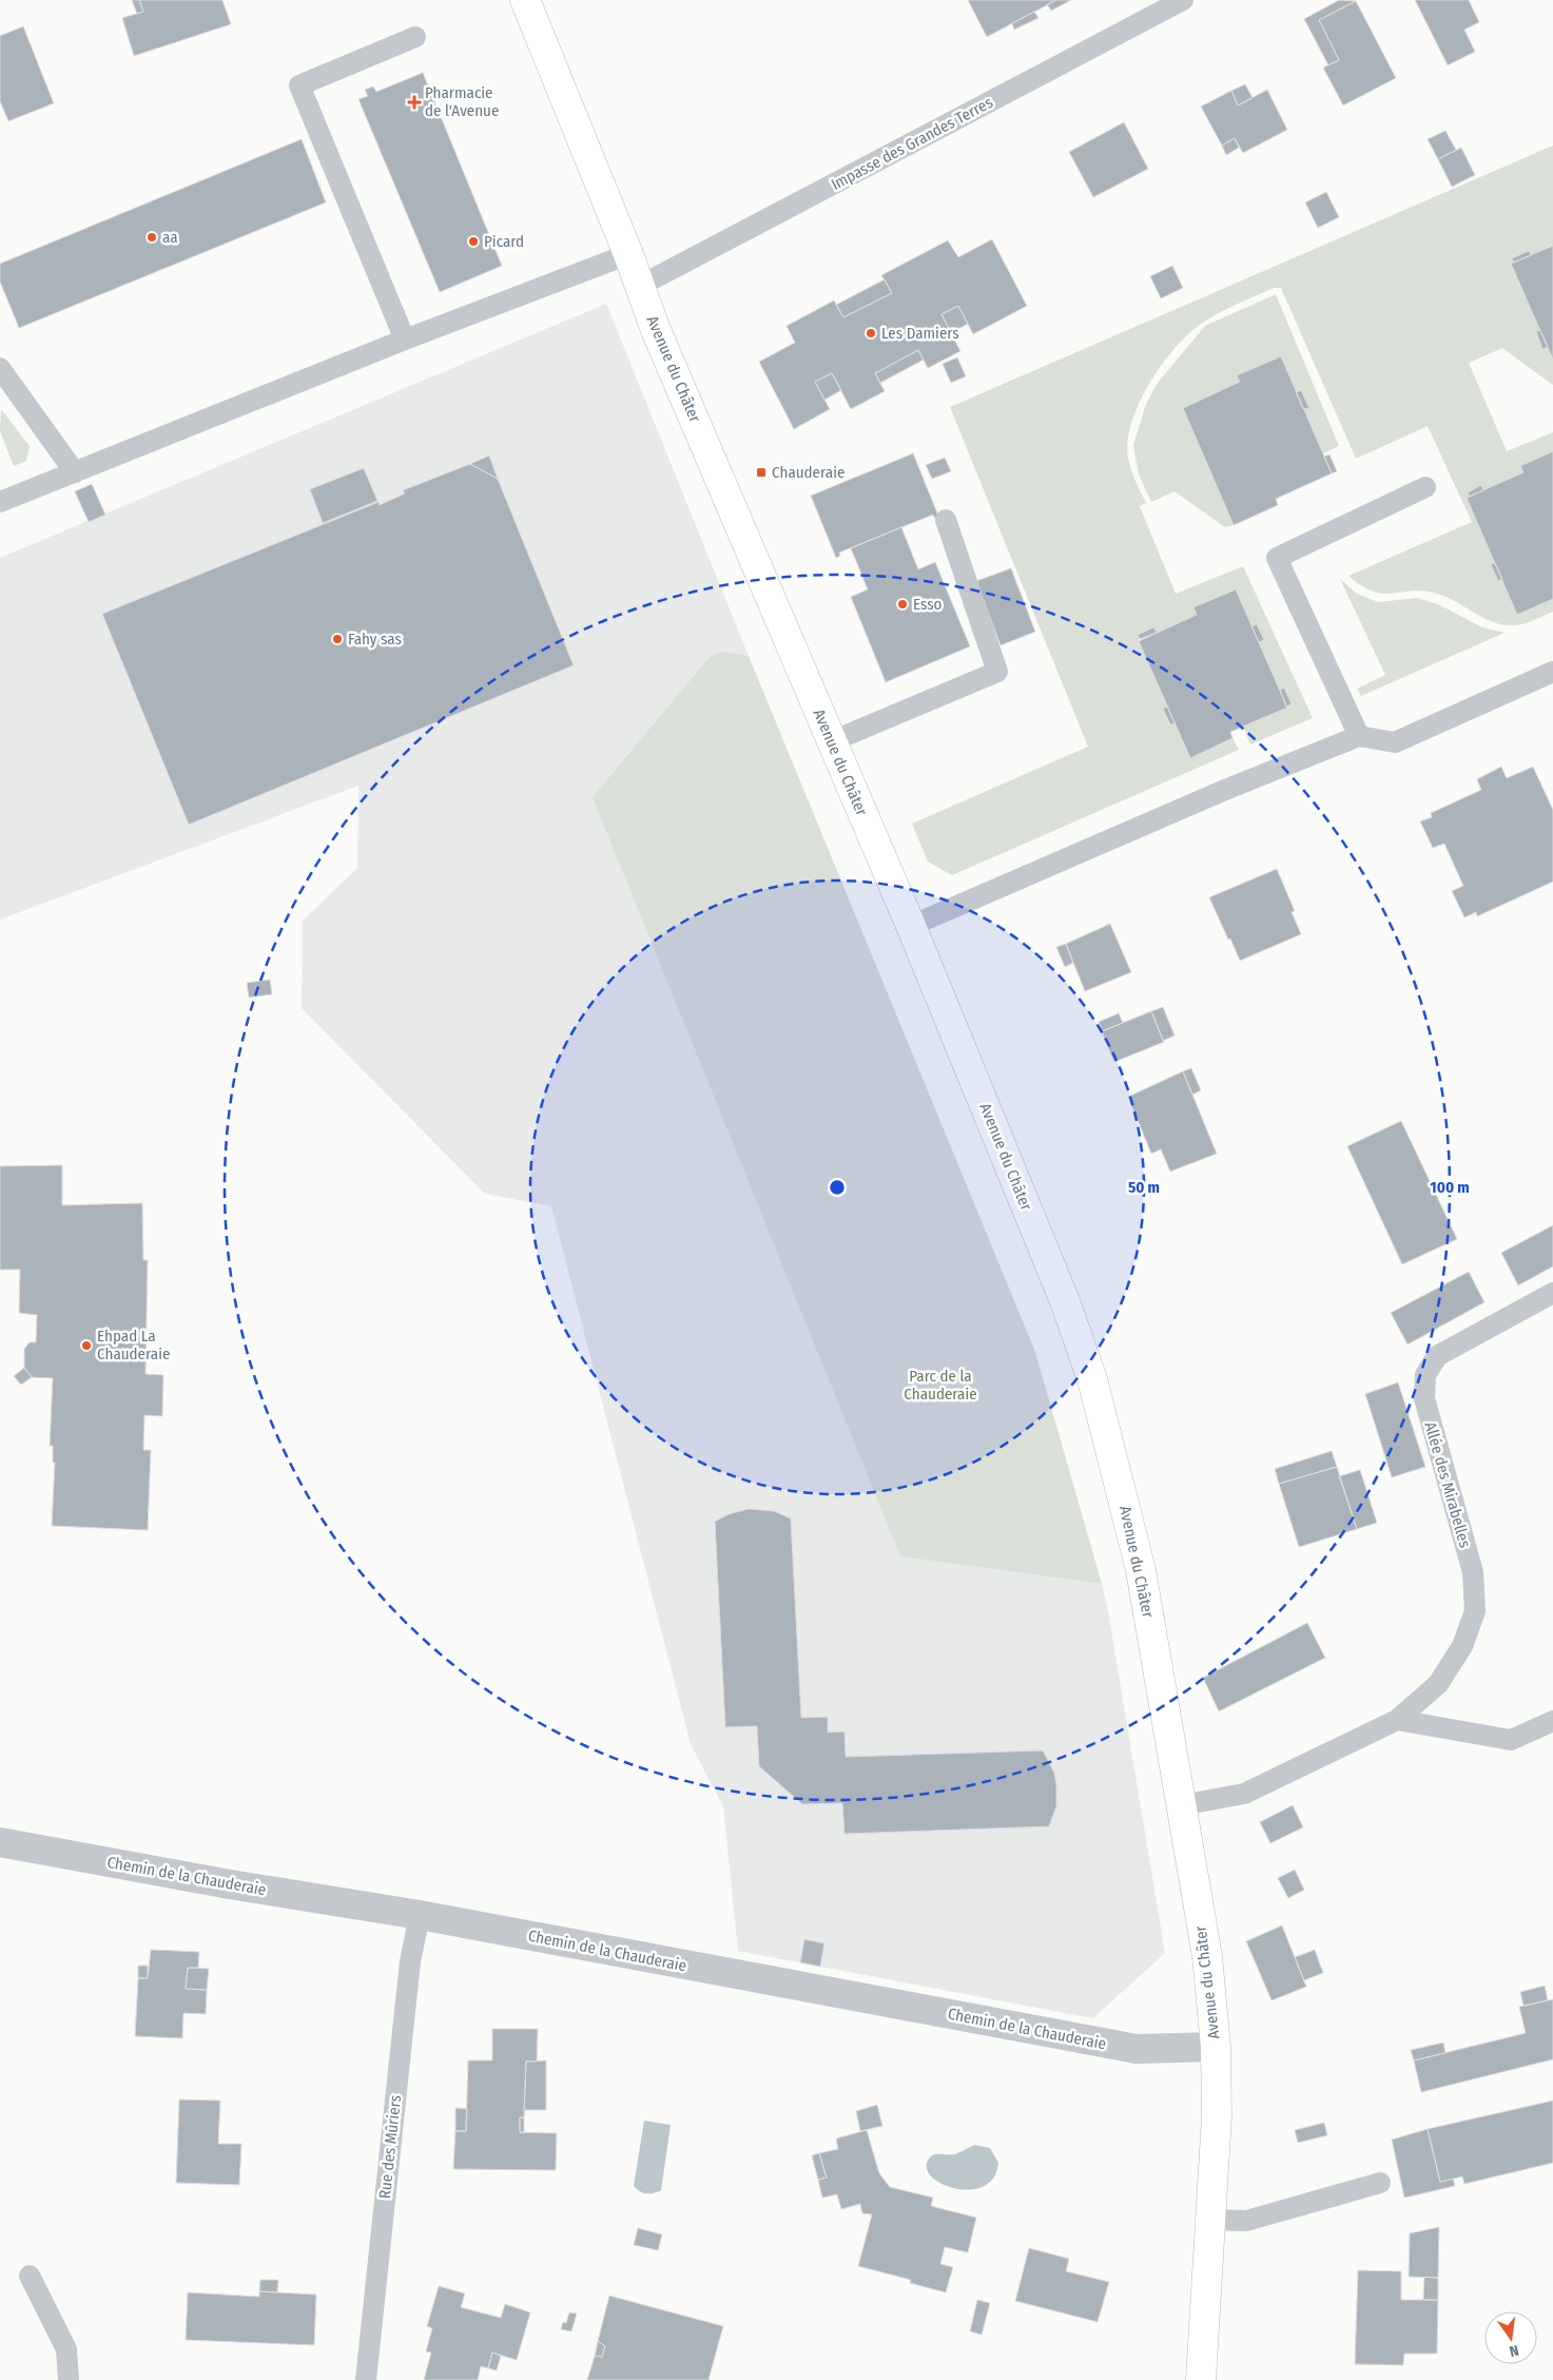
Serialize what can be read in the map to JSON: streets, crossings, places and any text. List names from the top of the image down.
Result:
{
  "streets": {
    "main road": ["Avenue du Châter"],
    "street": ["Chemin de la Chauderaie"],
    "lane": ["Impasse des Grandes Terres", "Allée des Mirabelles", "Rue des Mûriers"]
  },
  "crossings": [
    ["Impasse des Grandes Terres", "Avenue du Châter"],
    ["Avenue du Châter", "Allée des Mirabelles"],
    ["Avenue du Châter", "Chemin de la Chauderaie"],
    ["Chemin de la Chauderaie", "Rue des Mûriers"]
  ],
  "parks": ["Parc de la Chauderaie"],
  "places": {
    "health": ["Pharmacie de l'Avenue"],
    "other": [
      "aa",
      "Picard",
      "Les Damiers",
      "Esso",
      "Fahy sas",
      "Ehpad La Chauderaie"
    ],
    "transit": ["Chauderaie"]
  },
  "north": "bottom",
  "rings": ["50 m", "100 m"]
}
